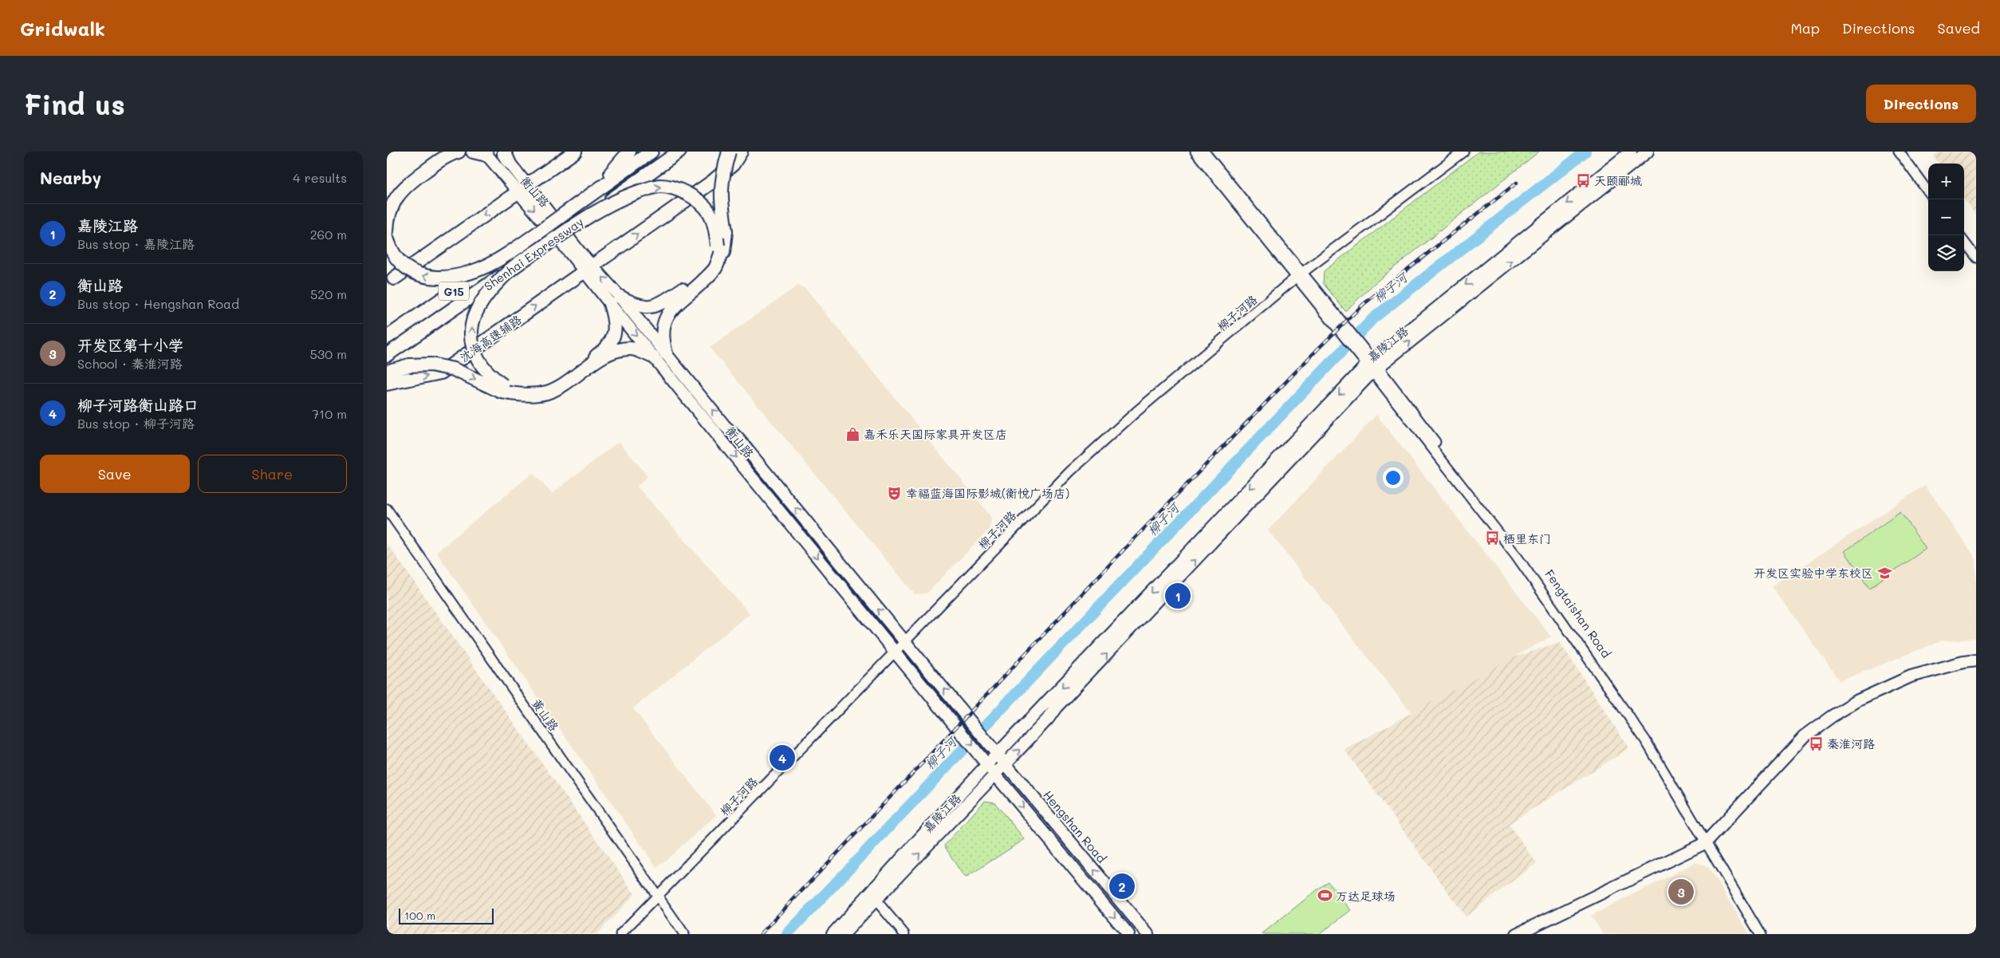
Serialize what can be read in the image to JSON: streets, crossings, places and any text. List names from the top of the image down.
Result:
{
  "streets": {
    "highway": ["Shenhai Expressway", "G15", "沈海高速辅路"],
    "main road": ["衡山路", "嘉陵江路", "Hengshan Road"],
    "street": ["柳子河路", "Fengtaishan Road", "黄山路"]
  },
  "crossings": [
    ["衡山路", "柳子河路"],
    ["衡山路", "沈海高速辅路"],
    ["衡山路", "嘉陵江路"],
    ["衡山路", "Hengshan Road"],
    ["柳子河路", "Fengtaishan Road"],
    ["柳子河路", "黄山路"],
    ["柳子河路", "Hengshan Road"],
    ["嘉陵江路", "Fengtaishan Road"],
    ["嘉陵江路", "Hengshan Road"]
  ],
  "one_way": ["衡山路", "Hengshan Road"],
  "water": ["柳子河"],
  "places": {
    "bus stop": ["天颐郦城", "栖里东门", "秦淮河路"],
    "shop": ["嘉禾乐天国际家具开发区店"],
    "theatre": ["幸福蓝海国际影城(衡悦广场店)"],
    "school or university": ["开发区实验中学东校区"],
    "sports": ["万达足球场"]
  },
  "scale_bar": "100 m",
  "page": {
    "header": "Gridwalk",
    "nav": ["Map", "Directions", "Saved"],
    "buttons": [
      "Directions",
      ["Save", "Share"]
    ],
    "title": "Find us",
    "heading": ["Nearby", "4 results"],
    "map_buttons": ["+", "−"],
    "list": [
      {
        "mark": "1",
        "name": "嘉陵江路",
        "note": "Bus stop · 嘉陵江路",
        "value": "260 m"
      },
      {
        "mark": "2",
        "name": "衡山路",
        "note": "Bus stop · Hengshan Road",
        "value": "520 m"
      },
      {
        "mark": "3",
        "name": "开发区第十小学",
        "note": "School · 秦淮河路",
        "value": "530 m"
      },
      {
        "mark": "4",
        "name": "柳子河路衡山路口",
        "note": "Bus stop · 柳子河路",
        "value": "710 m"
      }
    ],
    "pins": [
      "1",
      "4",
      "2",
      "3"
    ],
    "scale": "100 m"
  }
}
